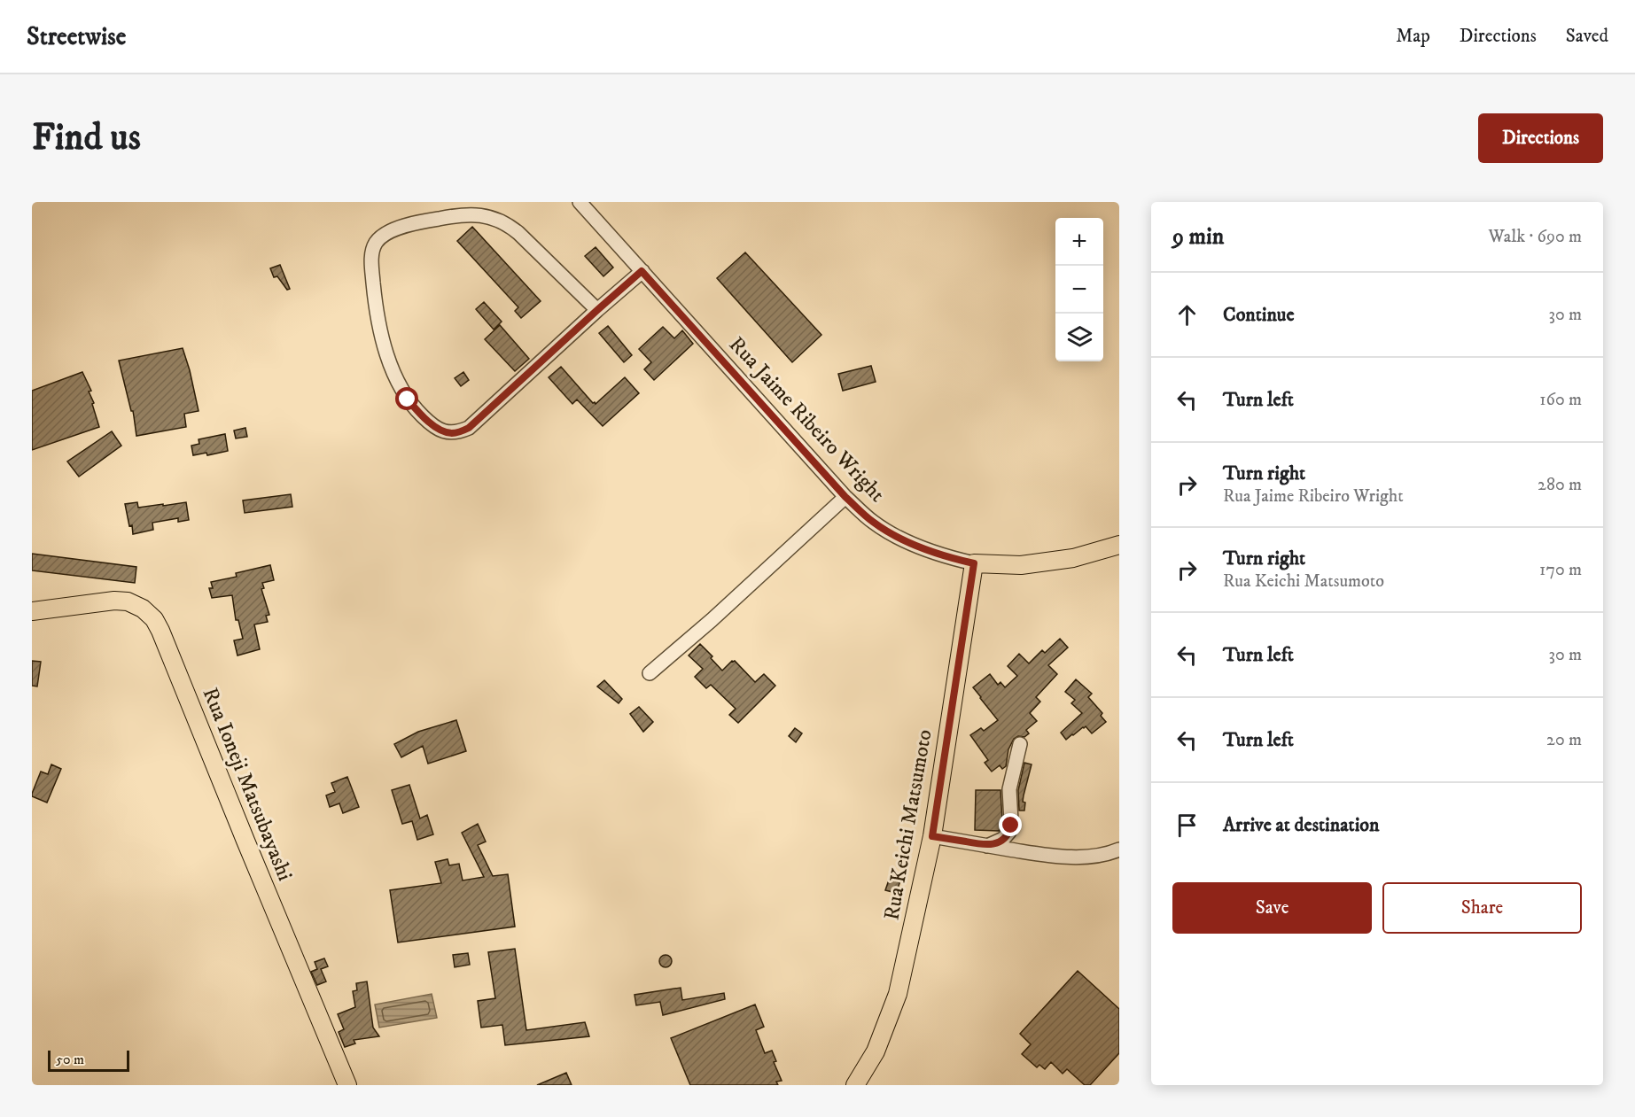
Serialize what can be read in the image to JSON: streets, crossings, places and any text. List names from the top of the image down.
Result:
{
  "streets": {
    "main road": ["Rua Jaime Ribeiro Wright", "Rua Ioneji Matsubayashi", "Rua Keichi Matsumoto"]
  },
  "crossings": [
    ["Rua Jaime Ribeiro Wright", "Rua Keichi Matsumoto"]
  ],
  "scale_bar": "50 m",
  "page": {
    "header": "Streetwise",
    "nav": ["Map", "Directions", "Saved"],
    "buttons": [
      "Directions",
      ["Save", "Share"]
    ],
    "title": "Find us",
    "heading": ["9 min", "Walk · 690 m"],
    "map_buttons": ["+", "−"],
    "list": [
      ["Continue", "30 m"],
      ["Turn left", "160 m"],
      ["Turn right", "Rua Jaime Ribeiro Wright", "280 m"],
      ["Turn right", "Rua Keichi Matsumoto", "170 m"],
      ["Turn left", "30 m"],
      ["Turn left", "20 m"],
      "Arrive at destination"
    ],
    "scale": "50 m"
  }
}
